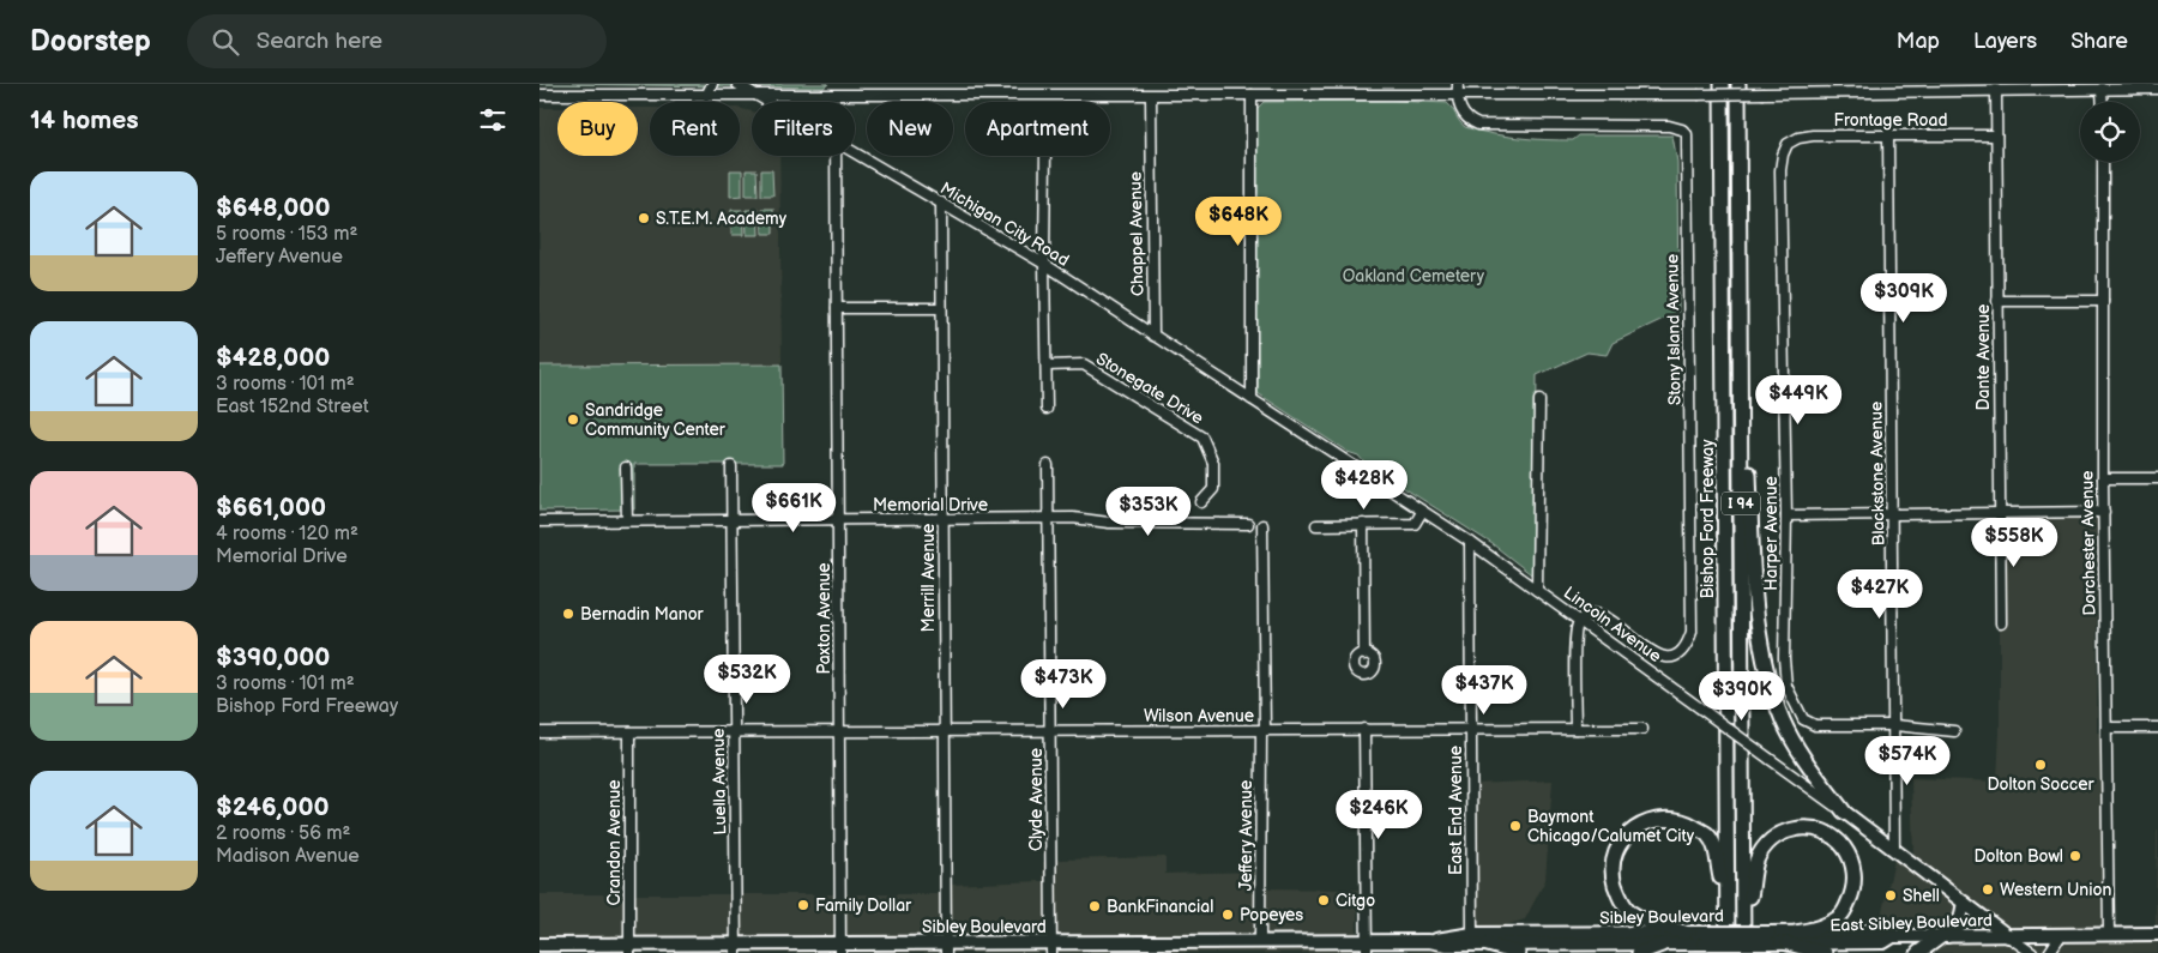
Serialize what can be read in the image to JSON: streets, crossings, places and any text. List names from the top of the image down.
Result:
{
  "streets": {
    "highway": ["I 94", "Bishop Ford Freeway"],
    "main road": ["Lincoln Avenue", "Sibley Boulevard", "East Sibley Boulevard"],
    "street": [
      "Frontage Road",
      "Michigan City Road",
      "Chappel Avenue",
      "Stony Island Avenue",
      "Dante Avenue",
      "Stonegate Drive",
      "Blackstone Avenue",
      "Memorial Drive",
      "Harper Avenue",
      "Dorchester Avenue",
      "Merrill Avenue",
      "Paxton Avenue",
      "Wilson Avenue",
      "Luella Avenue",
      "Clyde Avenue",
      "East End Avenue",
      "Jeffery Avenue",
      "Crandon Avenue"
    ]
  },
  "crossings": [
    ["Frontage Road", "Dante Avenue"],
    ["Frontage Road", "Blackstone Avenue"],
    ["Frontage Road", "Harper Avenue"],
    ["Michigan City Road", "Chappel Avenue"],
    ["Michigan City Road", "Merrill Avenue"],
    ["Michigan City Road", "Lincoln Avenue"],
    ["Stony Island Avenue", "Lincoln Avenue"],
    ["Blackstone Avenue", "Harper Avenue"],
    ["Blackstone Avenue", "Lincoln Avenue"],
    ["Memorial Drive", "Merrill Avenue"],
    ["Memorial Drive", "Paxton Avenue"],
    ["Memorial Drive", "Luella Avenue"],
    ["Memorial Drive", "Clyde Avenue"],
    ["Dorchester Avenue", "East Sibley Boulevard"],
    ["Merrill Avenue", "Wilson Avenue"],
    ["Merrill Avenue", "Sibley Boulevard"],
    ["Paxton Avenue", "Wilson Avenue"],
    ["Paxton Avenue", "Sibley Boulevard"],
    ["Lincoln Avenue", "East End Avenue"],
    ["Lincoln Avenue", "East Sibley Boulevard"],
    ["Wilson Avenue", "Luella Avenue"],
    ["Wilson Avenue", "Clyde Avenue"],
    ["Wilson Avenue", "East End Avenue"],
    ["Wilson Avenue", "Jeffery Avenue"],
    ["Wilson Avenue", "Crandon Avenue"],
    ["Luella Avenue", "Sibley Boulevard"],
    ["Clyde Avenue", "Sibley Boulevard"],
    ["East End Avenue", "Sibley Boulevard"],
    ["Jeffery Avenue", "Sibley Boulevard"],
    ["Crandon Avenue", "Sibley Boulevard"]
  ],
  "parks": ["Oakland Cemetery"],
  "places": [
    "S.T.E.M. Academy",
    "Sandridge Community Center",
    "Bernadin Manor",
    "Dolton Soccer",
    "Baymont Chicago/Calumet City",
    "Dolton Bowl",
    "Western Union",
    "Shell",
    "Citgo",
    "Family Dollar",
    "BankFinancial",
    "Popeyes"
  ],
  "page": {
    "header": "Doorstep",
    "search": "Search here",
    "nav": ["Map", "Layers", "Share"],
    "heading": "14 homes",
    "chip": [
      "Buy",
      "Rent",
      "Filters",
      "New",
      "Apartment"
    ],
    "list": [
      {
        "name": "$648,000",
        "note": "5 rooms · 153 m² · Jeffery Avenue"
      },
      {
        "name": "$428,000",
        "note": "3 rooms · 101 m² · East 152nd Street"
      },
      {
        "name": "$661,000",
        "note": "4 rooms · 120 m² · Memorial Drive"
      },
      {
        "name": "$390,000",
        "note": "3 rooms · 101 m² · Bishop Ford Freeway"
      },
      {
        "name": "$246,000",
        "note": "2 rooms · 56 m² · Madison Avenue"
      }
    ],
    "price": [
      "$648K",
      "$309K",
      "$449K",
      "$428K",
      "$661K",
      "$353K",
      "$558K",
      "$427K",
      "$532K",
      "$473K",
      "$437K",
      "$390K",
      "$574K",
      "$246K"
    ]
  }
}
